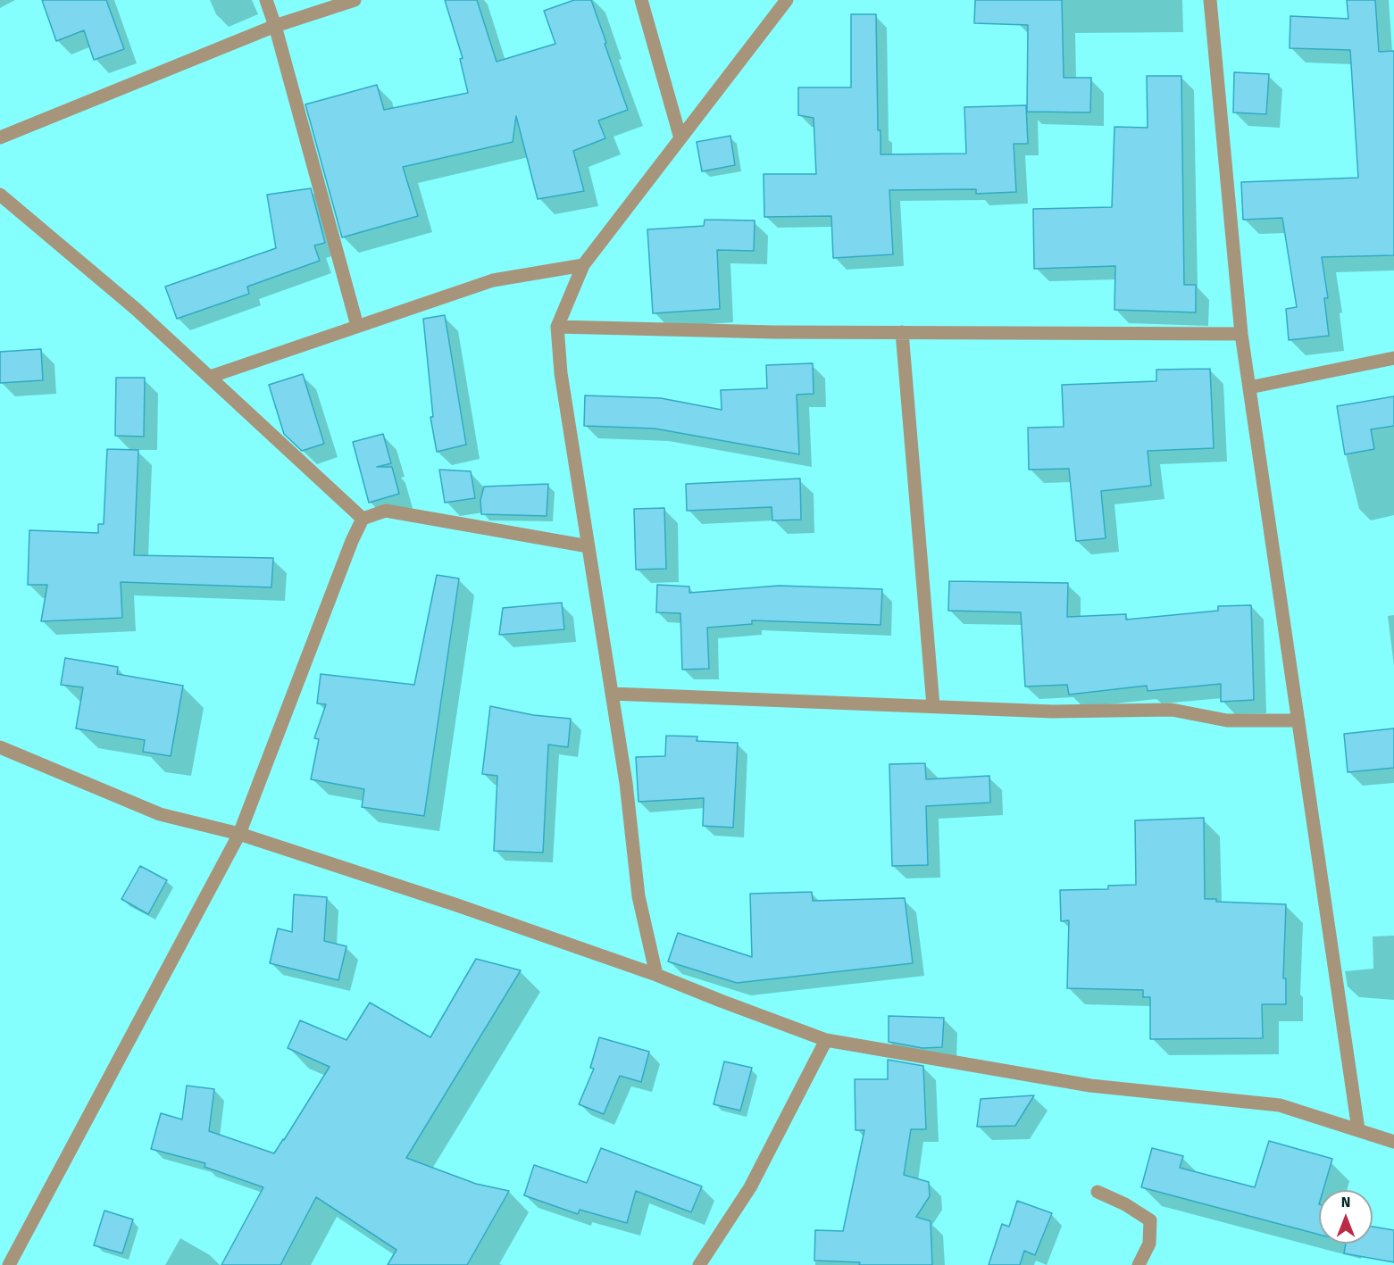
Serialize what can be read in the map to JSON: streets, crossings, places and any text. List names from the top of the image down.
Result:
{
  "north": "top"
}
